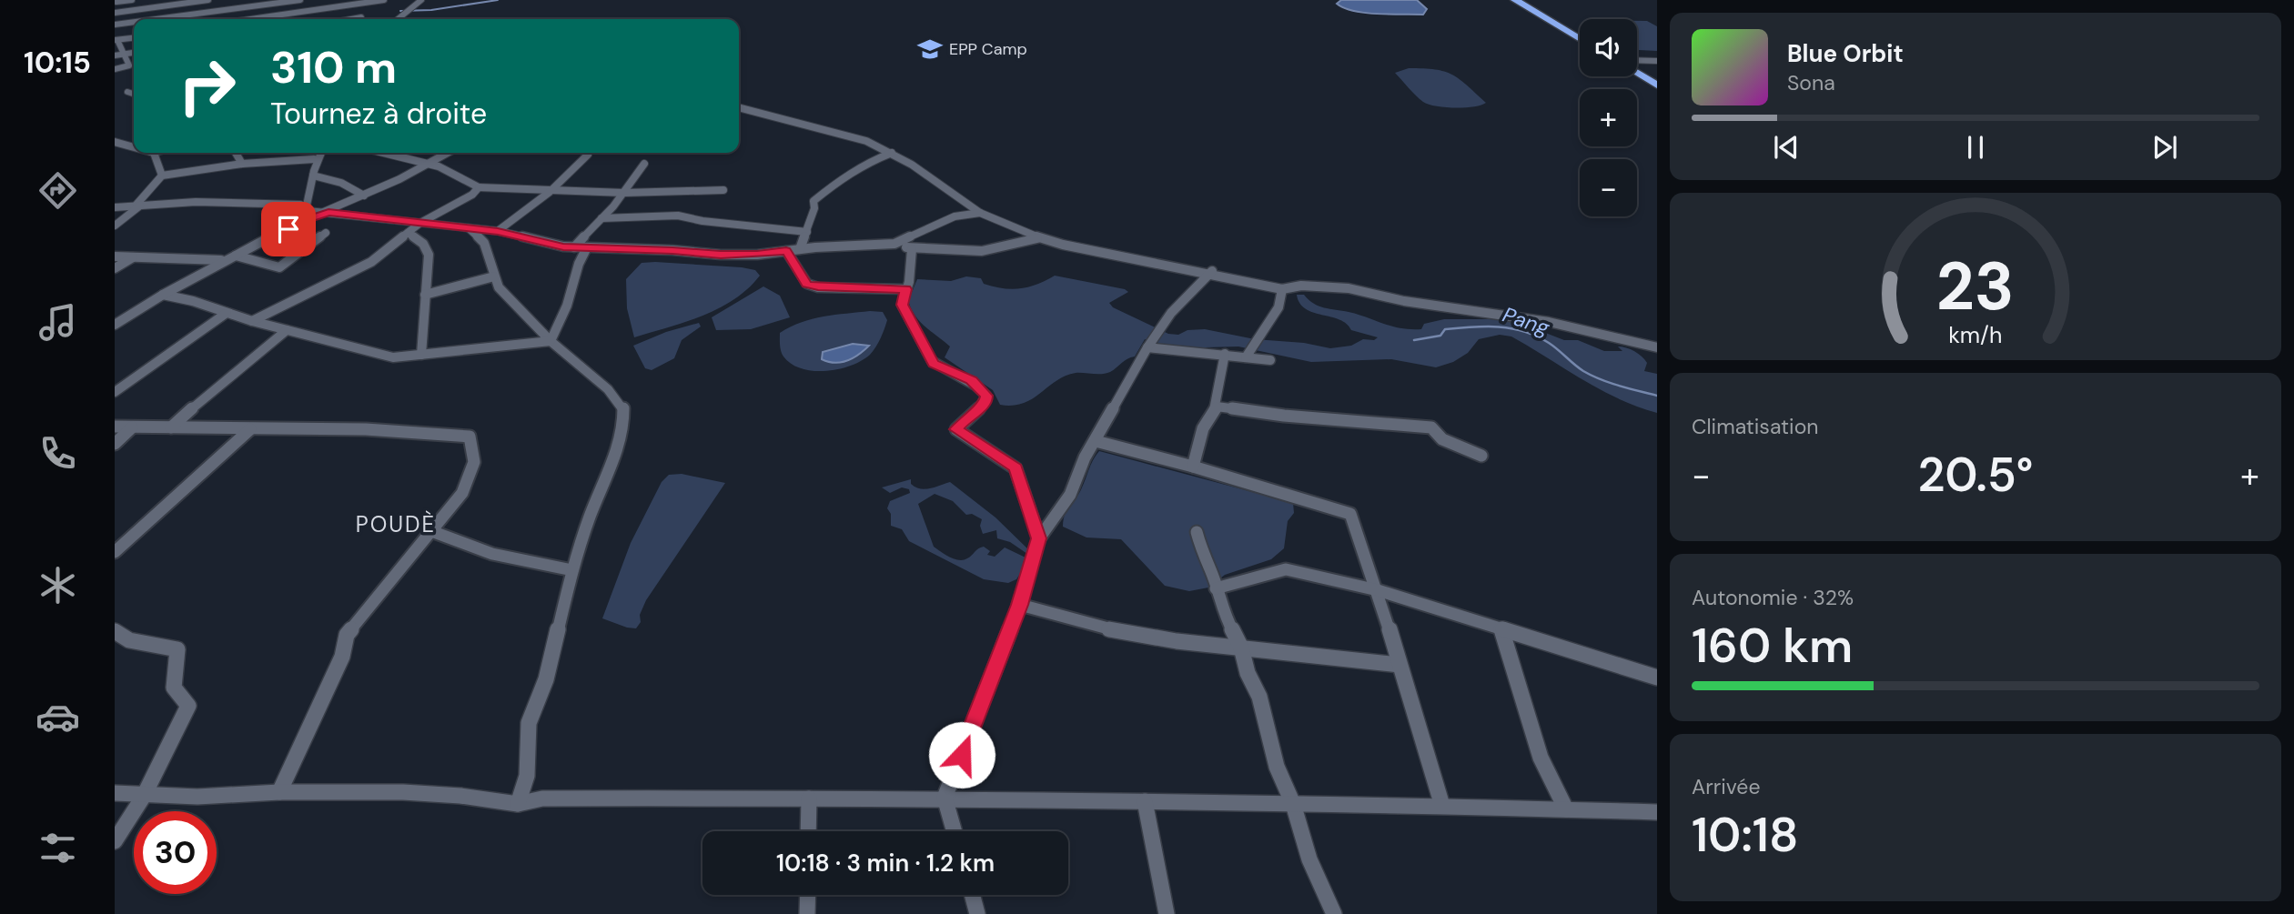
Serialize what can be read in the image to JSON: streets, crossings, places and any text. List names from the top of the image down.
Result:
{
  "districts": ["POUDÈ"],
  "water": ["Pang"],
  "places": {
    "school or university": ["EPP Camp"]
  },
  "page": {
    "tabs": "10:15",
    "map_buttons": ["+", "−"],
    "turn": ["310 m", "Tournez à droite"],
    "song": ["Blue Orbit", "Sona"],
    "tile": [
      "Climatisation",
      ["Autonomie · 32%", "160 km"],
      ["Arrivée", "10:18"]
    ],
    "heat": ["−", "20.5°", "+"],
    "limit": "30",
    "trip": "10:18 · 3 min · 1.2 km",
    "gauge": ["23", "km/h"]
  }
}
